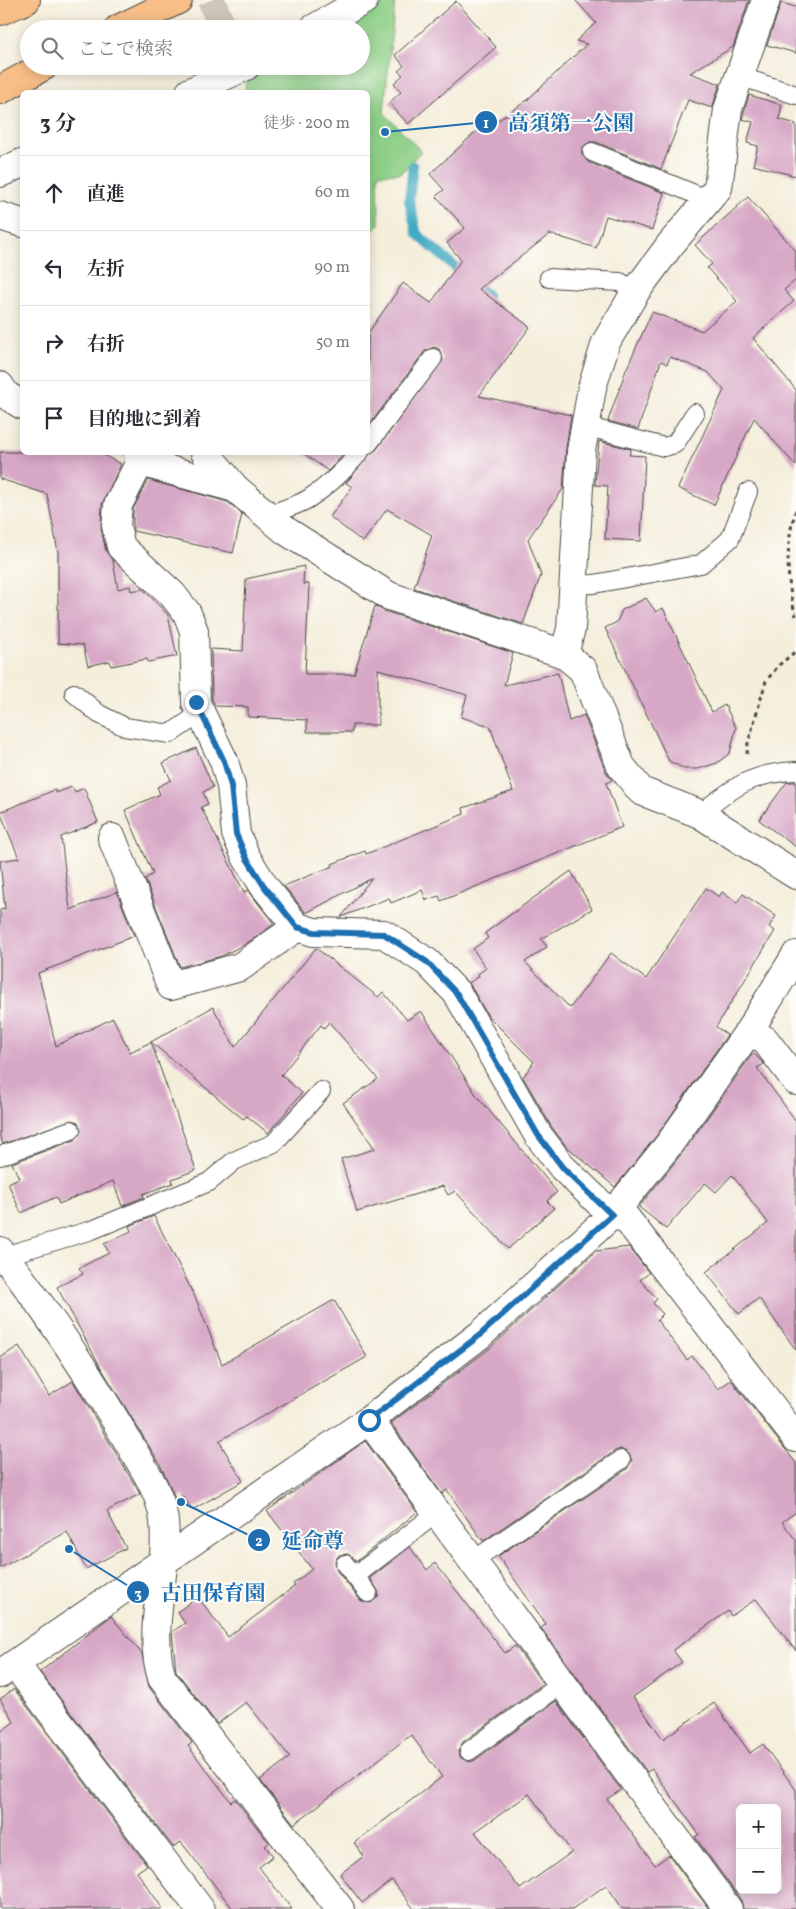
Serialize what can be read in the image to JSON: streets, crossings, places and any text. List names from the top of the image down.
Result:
{
  "places": ["高須第一公園", "延命尊", "古田保育園"],
  "page": {
    "search": "ここで検索",
    "heading": ["3 分", "徒歩 · 200 m"],
    "list": [
      ["直進", "60 m"],
      ["左折", "90 m"],
      ["右折", "50 m"],
      "目的地に到着"
    ],
    "map_buttons": ["+", "−"]
  }
}
